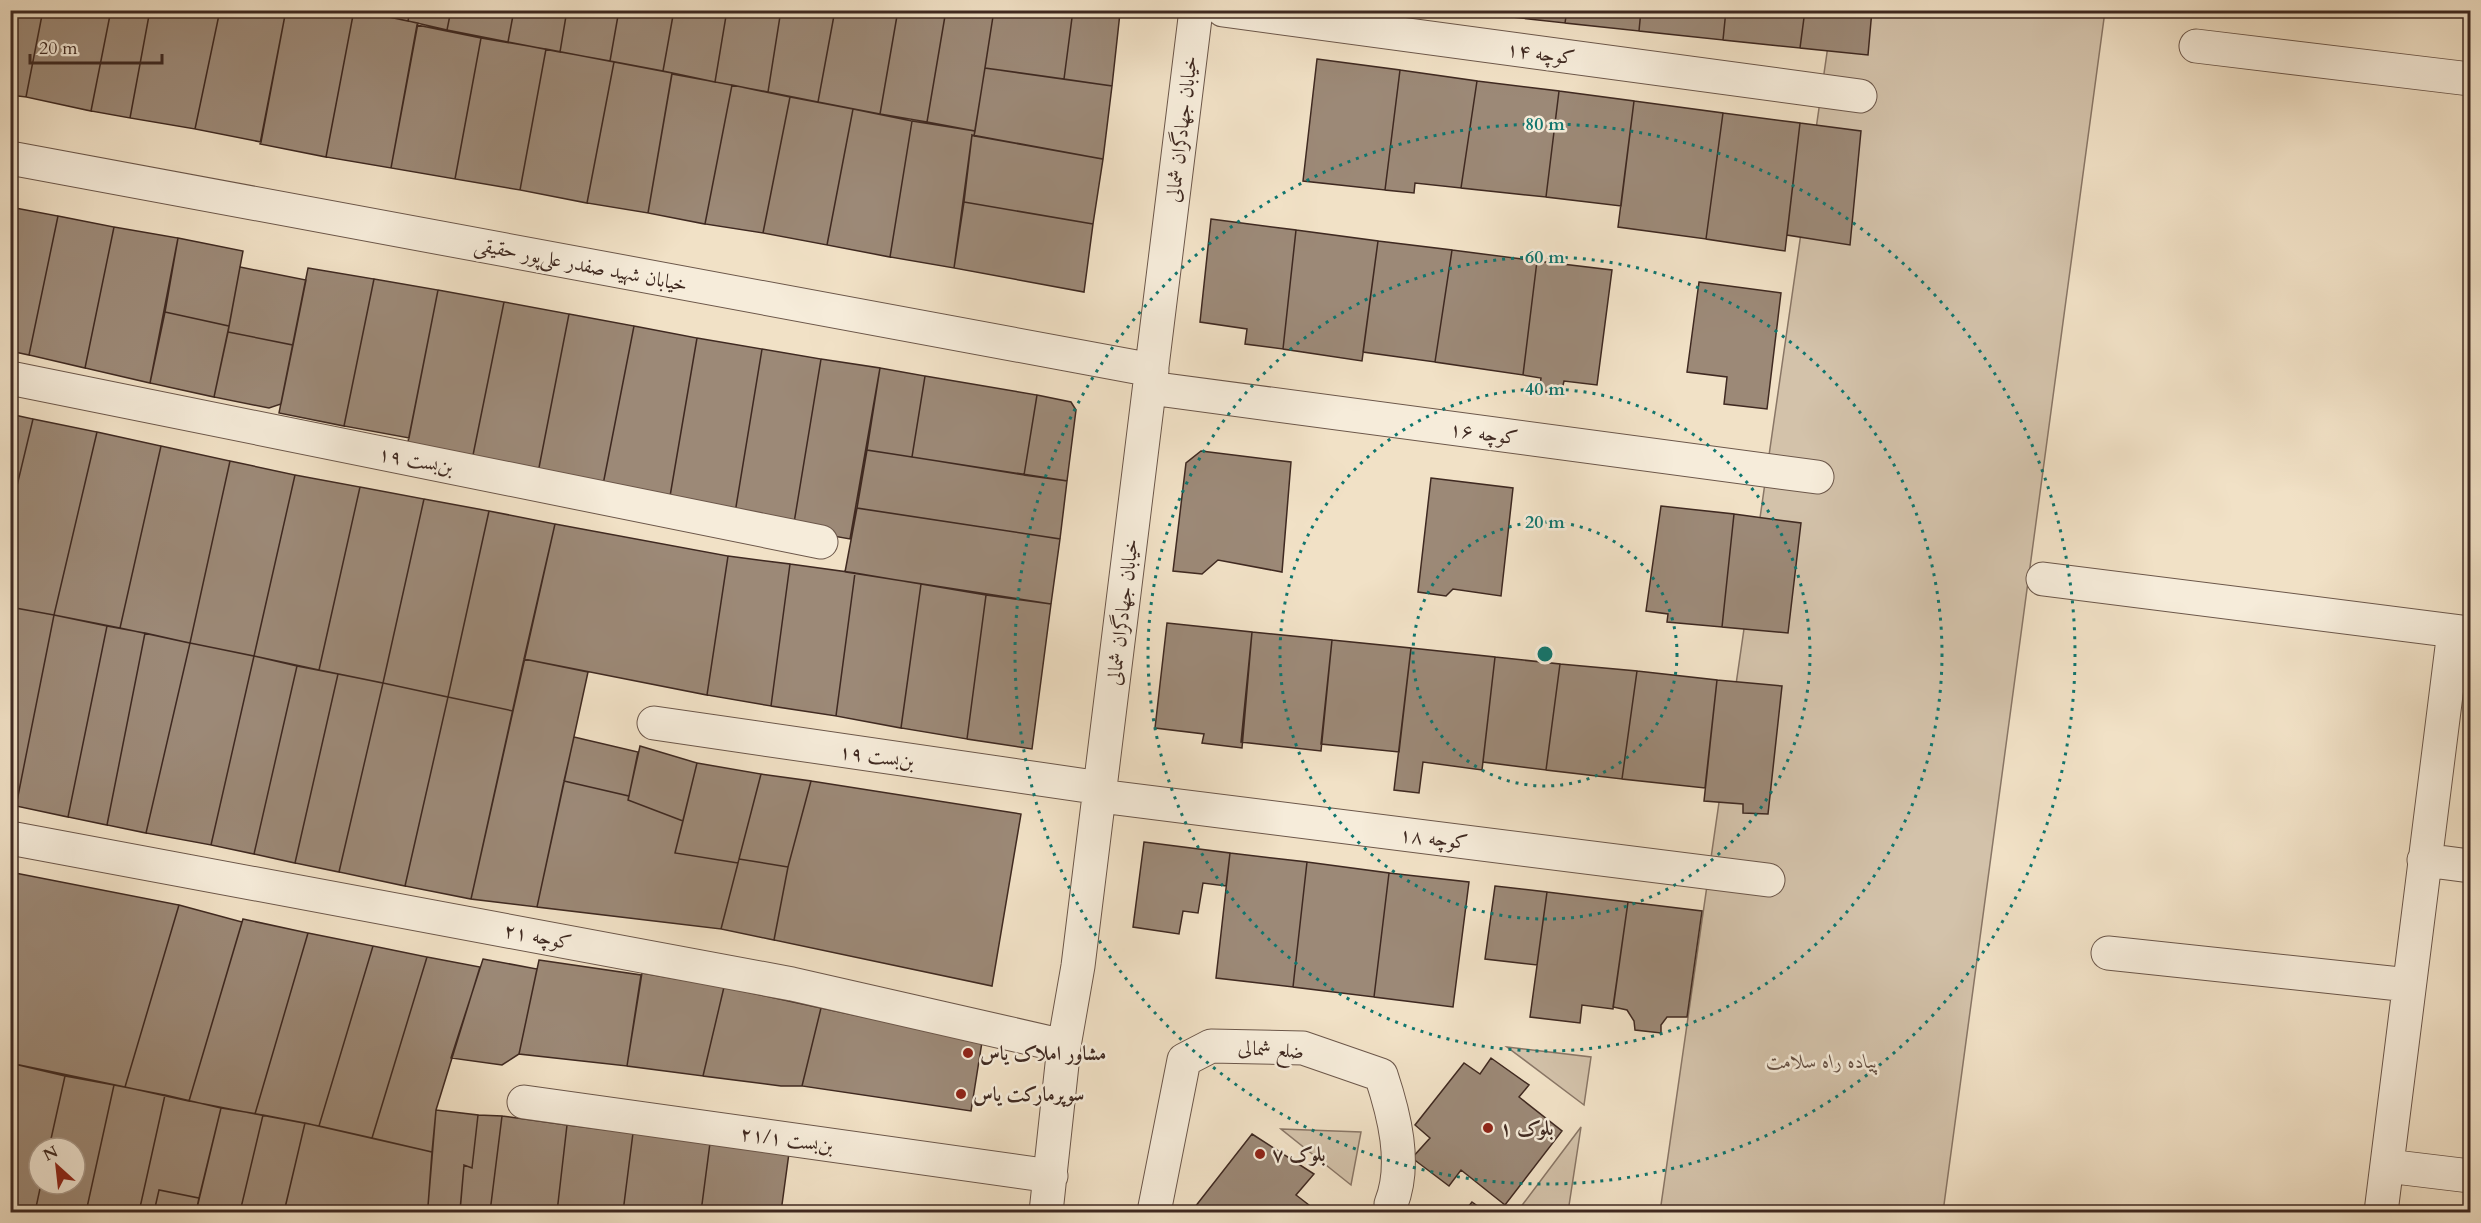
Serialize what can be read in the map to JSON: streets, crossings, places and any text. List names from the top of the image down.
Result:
{
  "streets": {
    "street": [
      "کوچه ۱۴",
      "خیابان جهادگران شمالی",
      "خیابان شهید صفدر علی‌پور حقیقی",
      "کوچه ۱۶",
      "بن‌بست ۱۹",
      "کوچه ۱۸",
      "کوچه ۲۱",
      "ضلع شمالی",
      "بن‌بست ۲۱/۱"
    ]
  },
  "crossings": [
    ["خیابان جهادگران شمالی", "خیابان شهید صفدر علی‌پور حقیقی"],
    ["خیابان جهادگران شمالی", "کوچه ۱۶"],
    ["خیابان جهادگران شمالی", "بن‌بست ۱۹"],
    ["خیابان جهادگران شمالی", "کوچه ۱۸"],
    ["خیابان جهادگران شمالی", "کوچه ۲۱"],
    ["خیابان جهادگران شمالی", "بن‌بست ۲۱/۱"],
    ["خیابان شهید صفدر علی‌پور حقیقی", "کوچه ۱۶"],
    ["بن‌بست ۱۹", "کوچه ۱۸"]
  ],
  "parks": ["پیاده راه سلامت"],
  "places": [
    "مشاور املاک یاس",
    "سوپرمارکت یاس",
    "بلوک ۱",
    "بلوک ۷"
  ],
  "scale_bar": "20 m",
  "north": "top left",
  "rings": [
    "80 m",
    "60 m",
    "40 m",
    "20 m"
  ]
}
